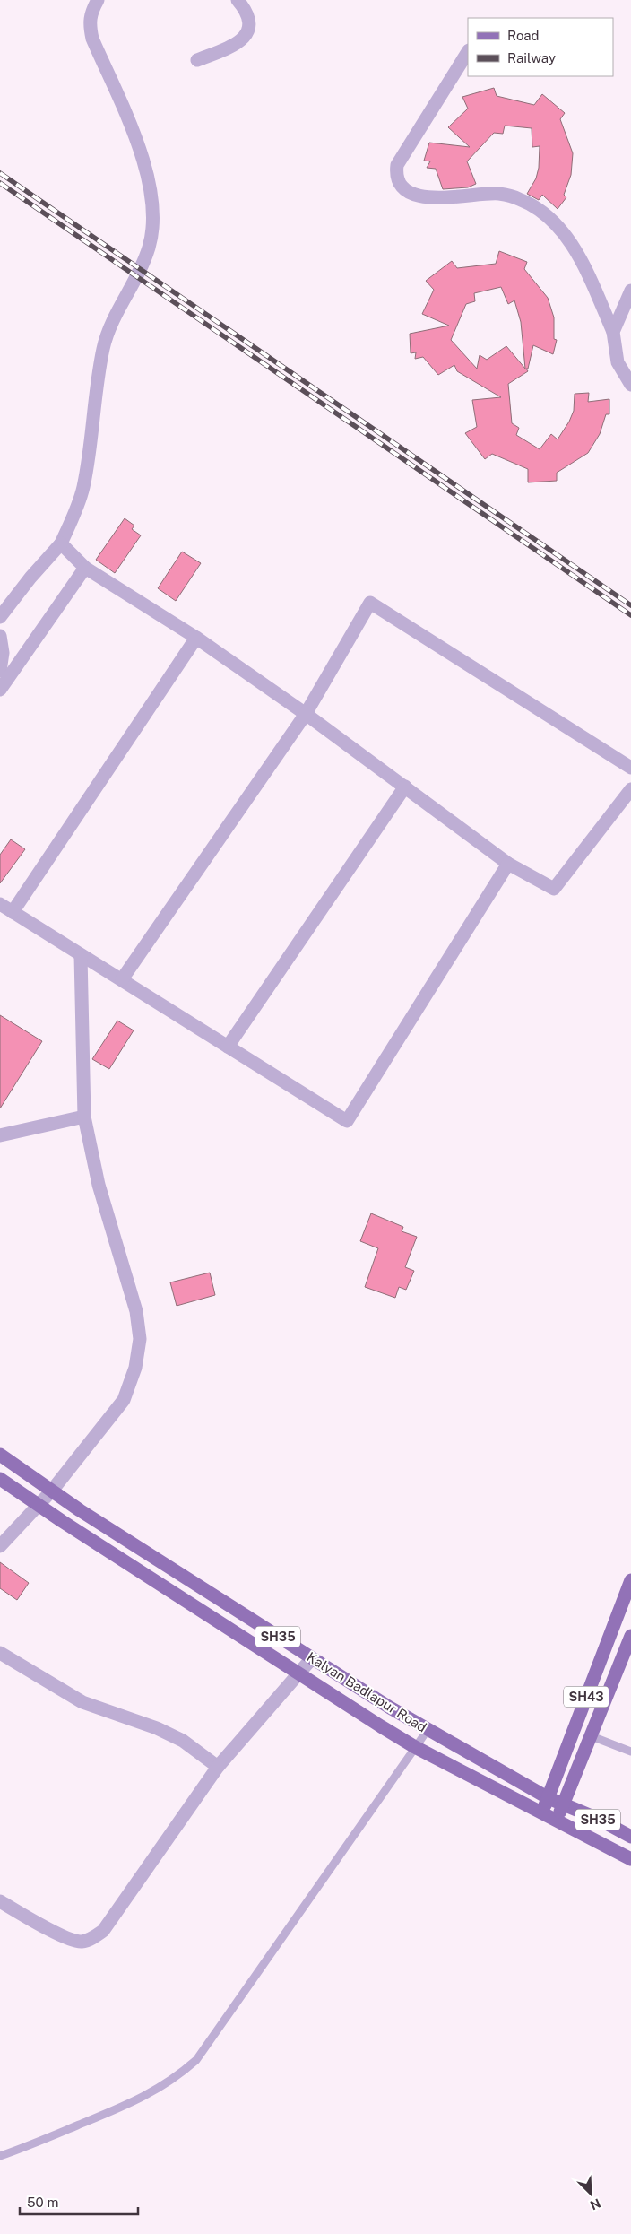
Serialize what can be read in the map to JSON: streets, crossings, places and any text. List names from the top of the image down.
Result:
{
  "streets": {
    "main road": ["SH35", "Kalyan Badlapur Road", "SH43"]
  },
  "crossings": [
    ["Kalyan Badlapur Road", "SH43"]
  ],
  "legend": ["Road", "Railway"],
  "scale_bar": "50 m",
  "north": "bottom right"
}
